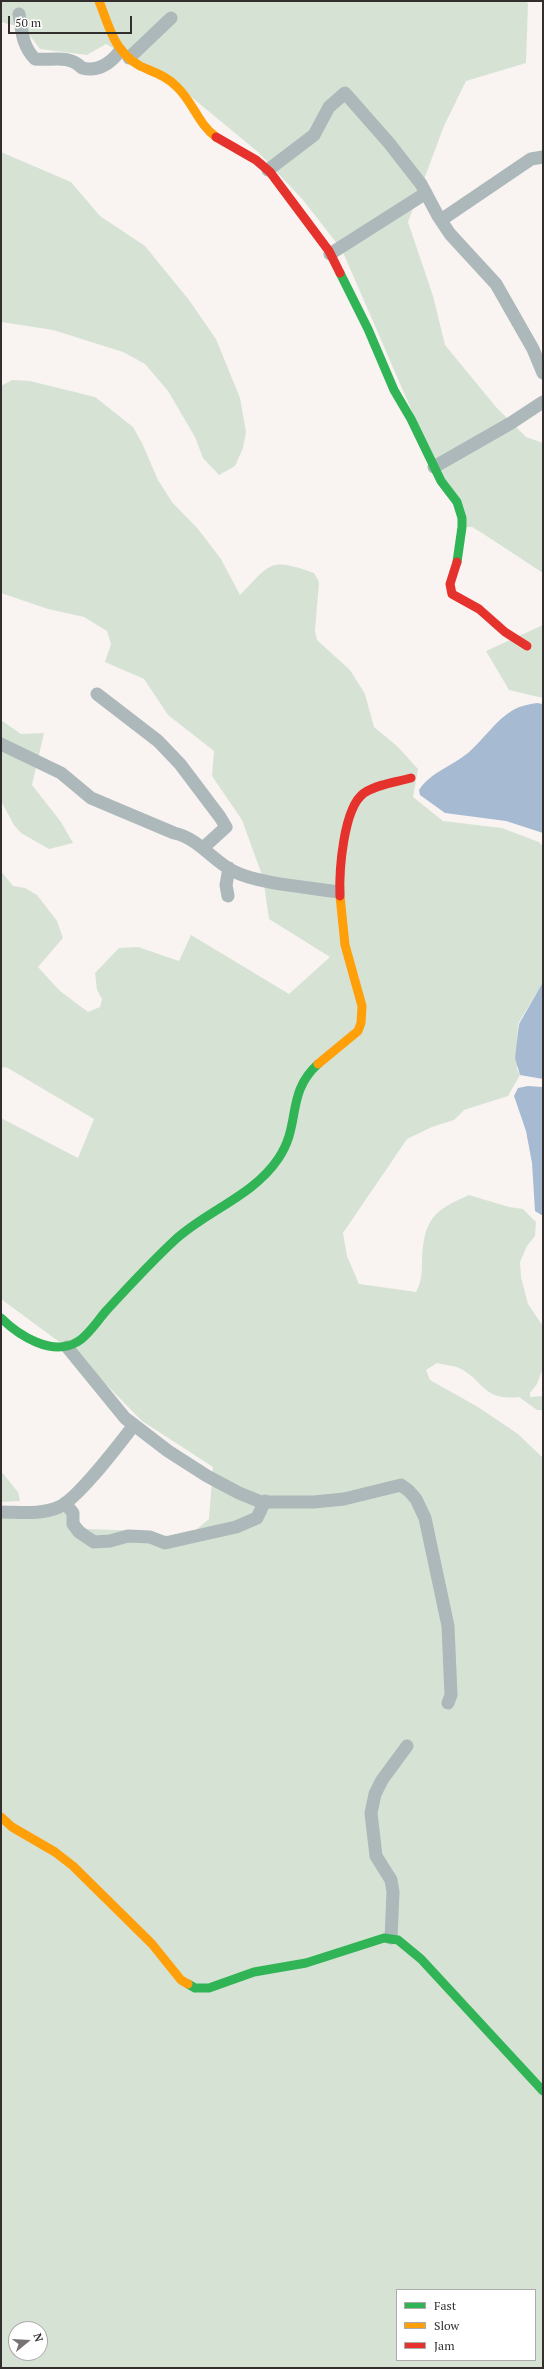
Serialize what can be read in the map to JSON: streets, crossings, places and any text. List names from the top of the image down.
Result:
{
  "legend": ["Fast", "Slow", "Jam"],
  "scale_bar": "50 m",
  "north": "right"
}
